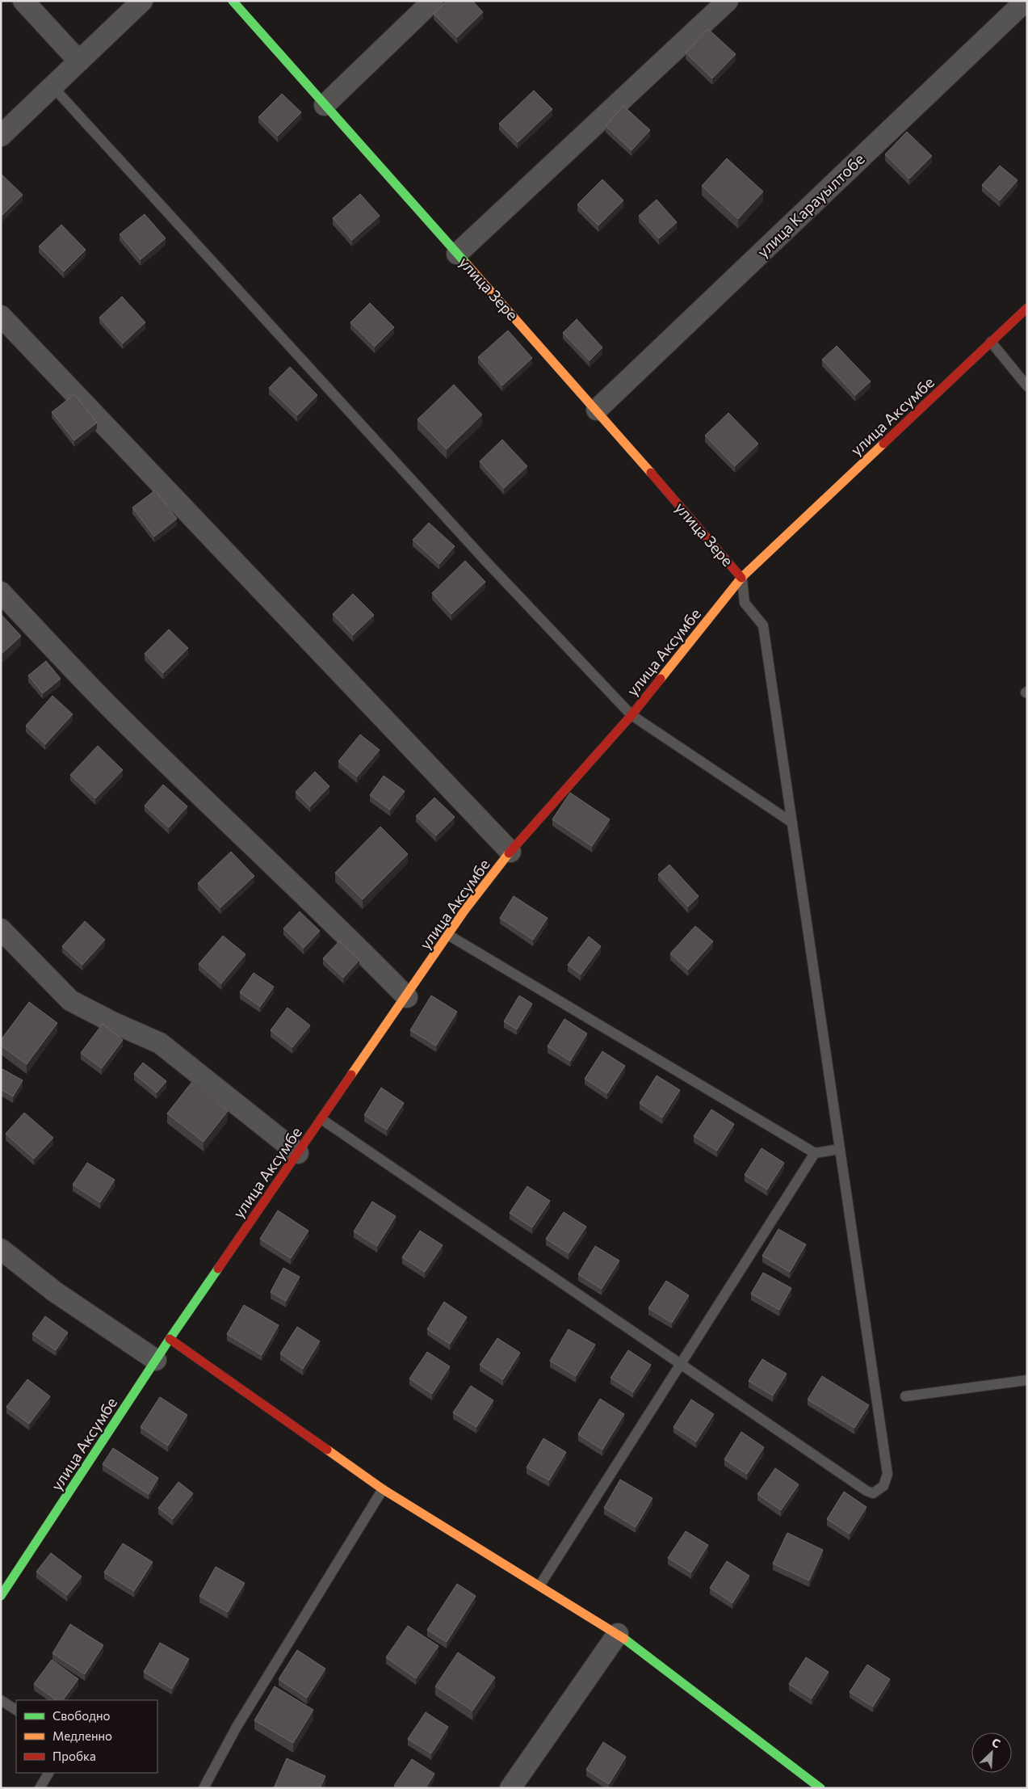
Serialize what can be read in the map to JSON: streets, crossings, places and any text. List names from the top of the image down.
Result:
{
  "streets": {
    "main road": ["улица Зере", "улица Аксумбе"],
    "street": ["улица Карауылтобе"]
  },
  "crossings": [
    ["улица Карауылтобе", "улица Зере"],
    ["улица Зере", "улица Аксумбе"]
  ],
  "legend": ["Свободно", "Медленно", "Пробка"],
  "north": "top right"
}
